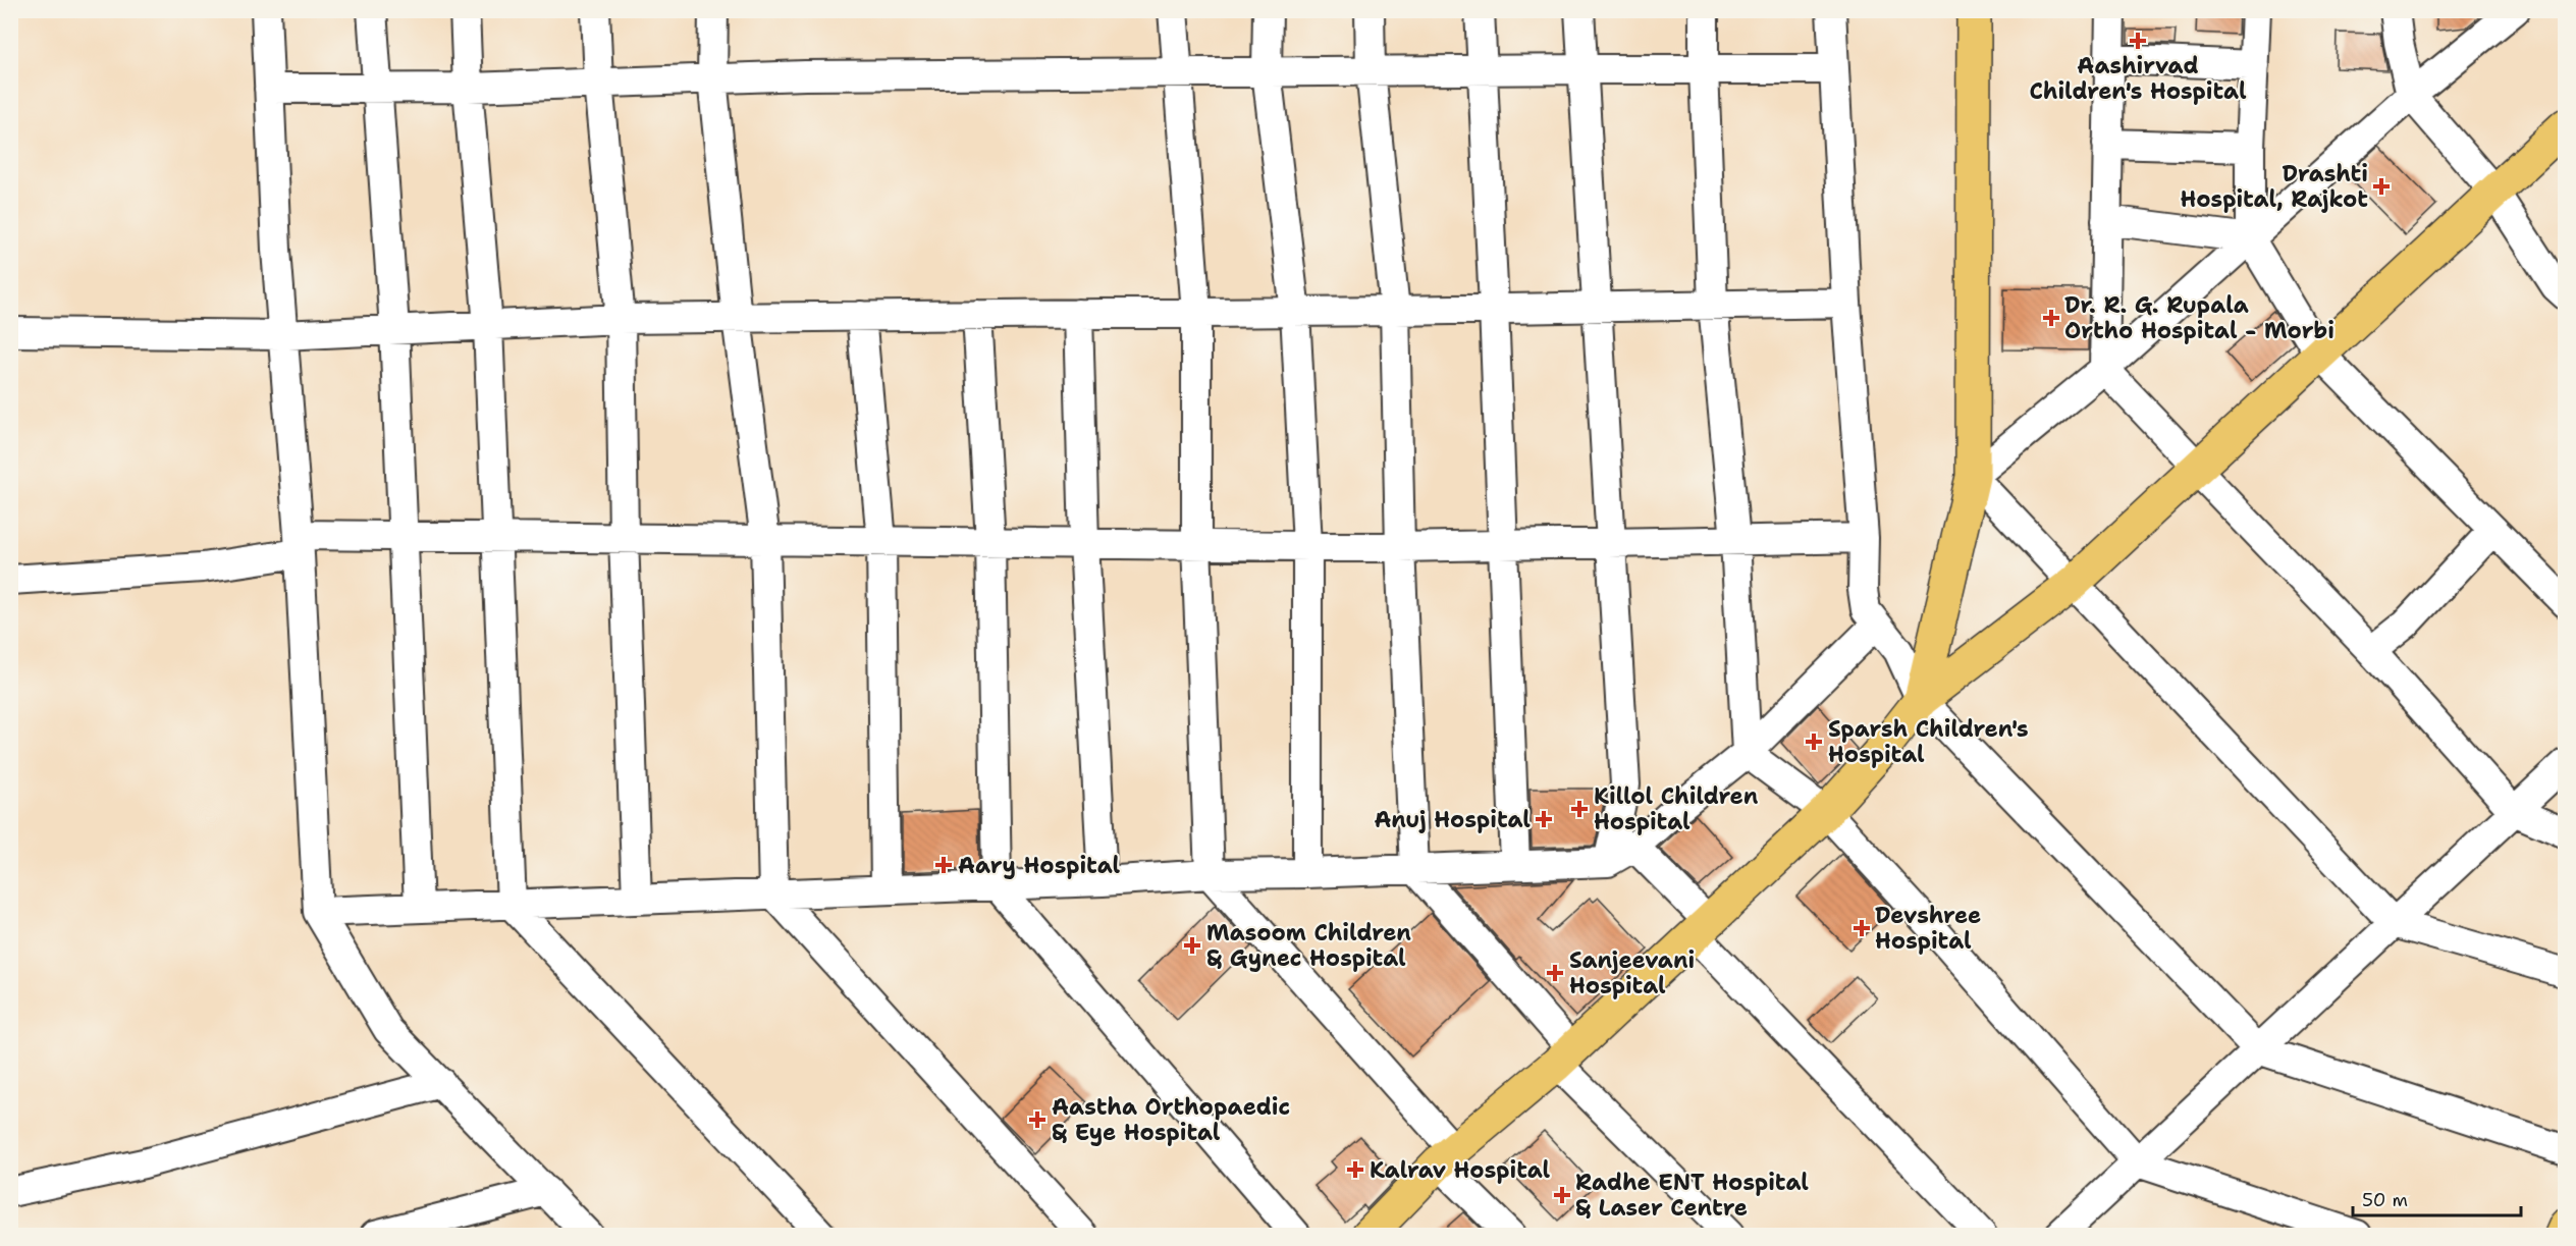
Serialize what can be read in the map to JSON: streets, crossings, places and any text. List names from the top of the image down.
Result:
{
  "places": {
    "health": [
      "Aashirvad Children's Hospital",
      "Drashti Hospital, Rajkot",
      "Dr. R. G. Rupala Ortho Hospital - Morbi",
      "Sparsh Children's Hospital",
      "Killol Children Hospital",
      "Anuj Hospital",
      "Aary Hospital",
      "Devshree Hospital",
      "Masoom Children & Gynec Hospital",
      "Sanjeevani Hospital",
      "Aastha Orthopaedic & Eye Hospital",
      "Kalrav Hospital",
      "Radhe ENT Hospital & Laser Centre"
    ]
  },
  "scale_bar": "50 m"
}
